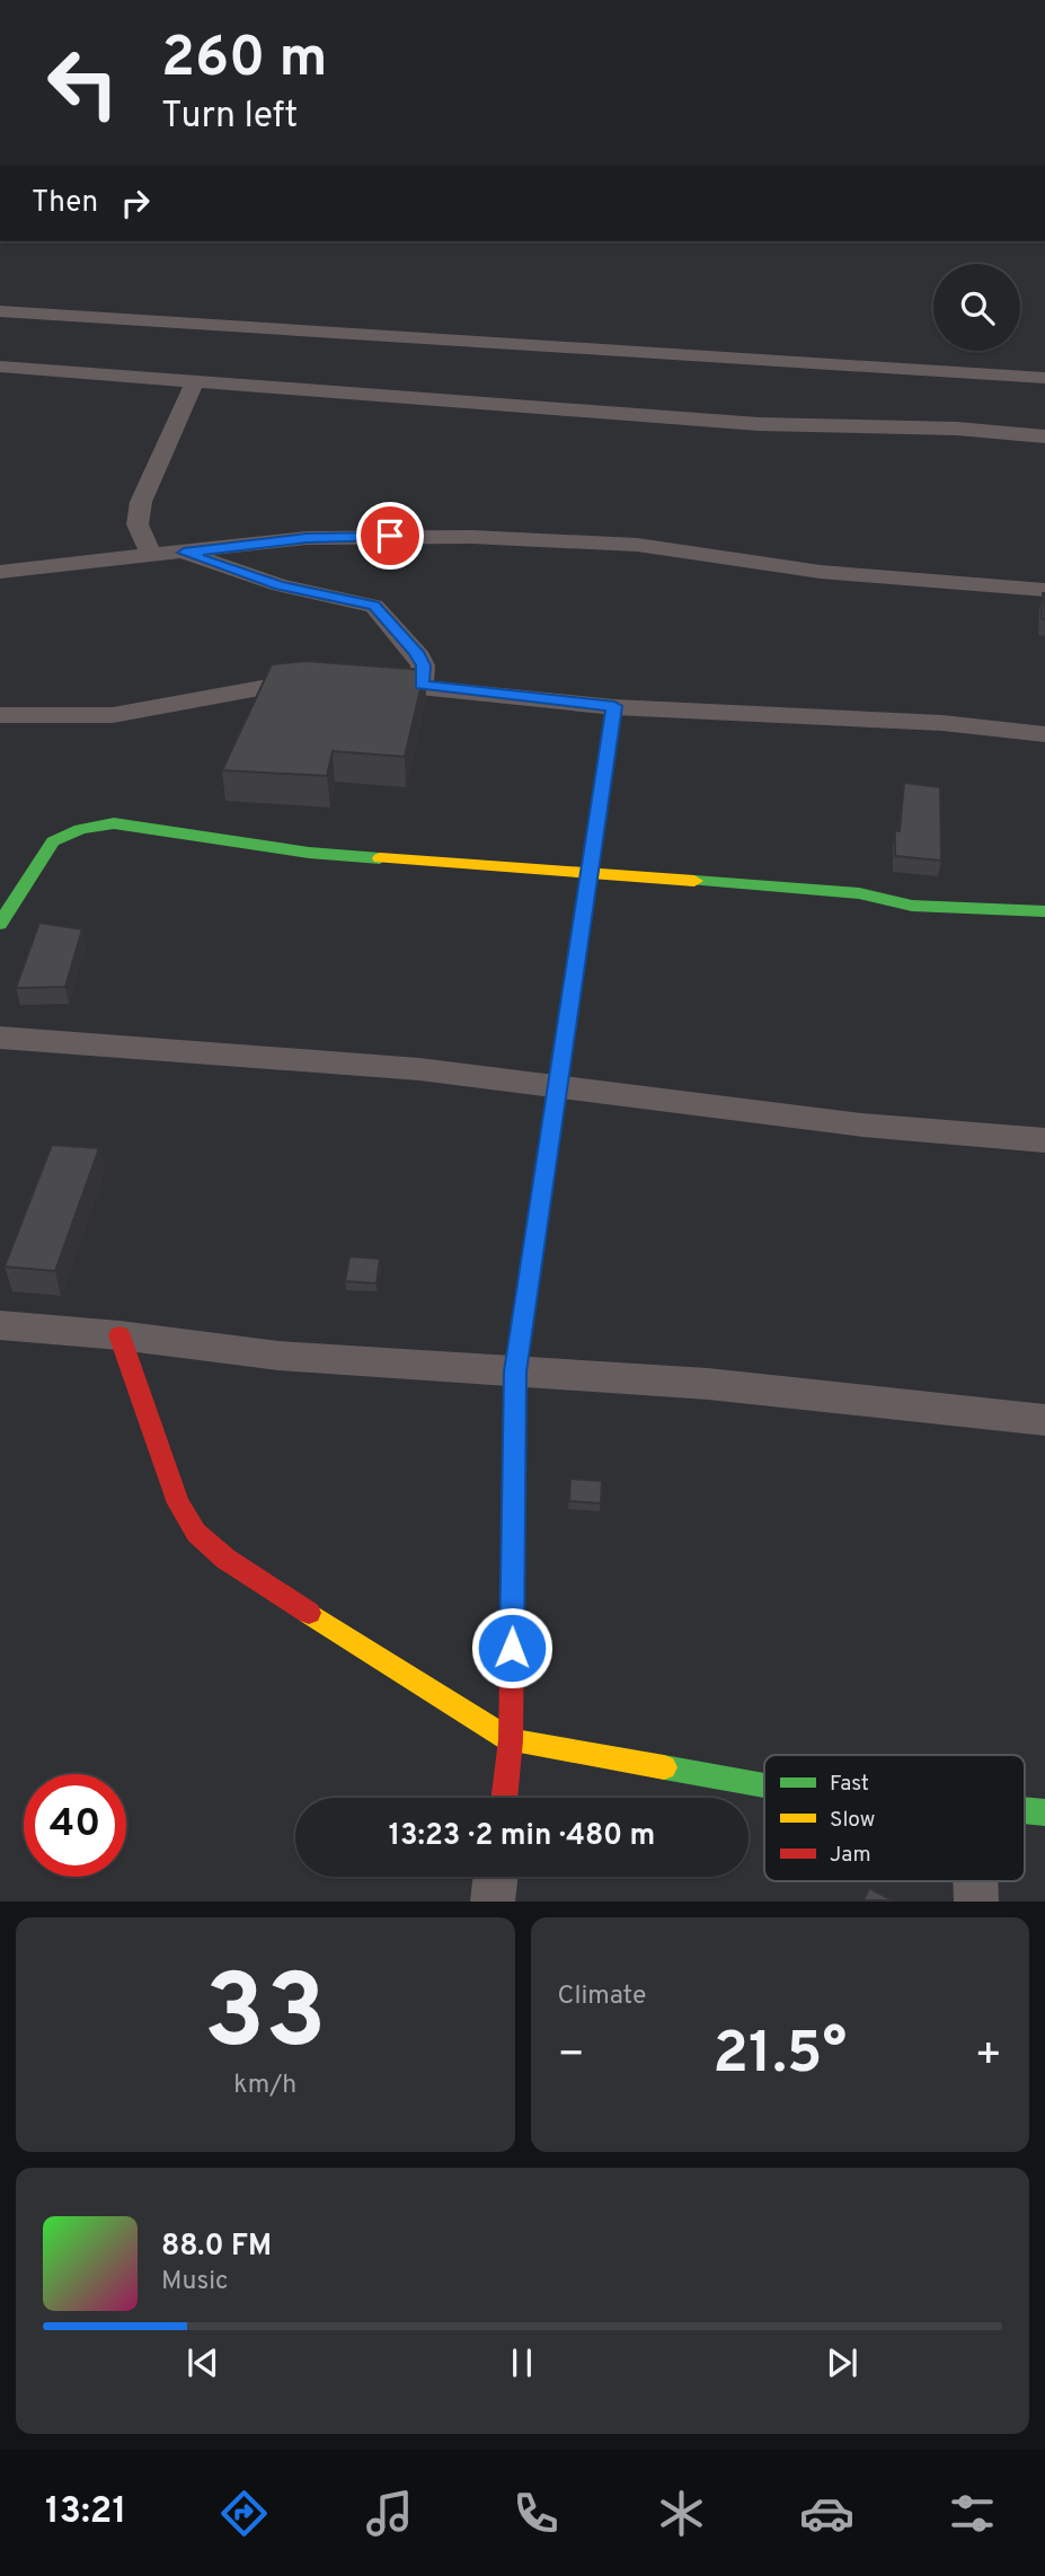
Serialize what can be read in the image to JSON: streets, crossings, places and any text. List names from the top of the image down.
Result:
{
  "legend": ["Fast", "Slow", "Jam"],
  "page": {
    "turn": ["260 m", "Turn left"],
    "then": "Then",
    "limit": "40",
    "trip": "13:23 · 2 min · 480 m",
    "tile": [
      ["33", "km/h"],
      "Climate"
    ],
    "heat": ["−", "21.5°", "+"],
    "song": ["88.0 FM", "Music"],
    "tabs": "13:21"
  }
}
